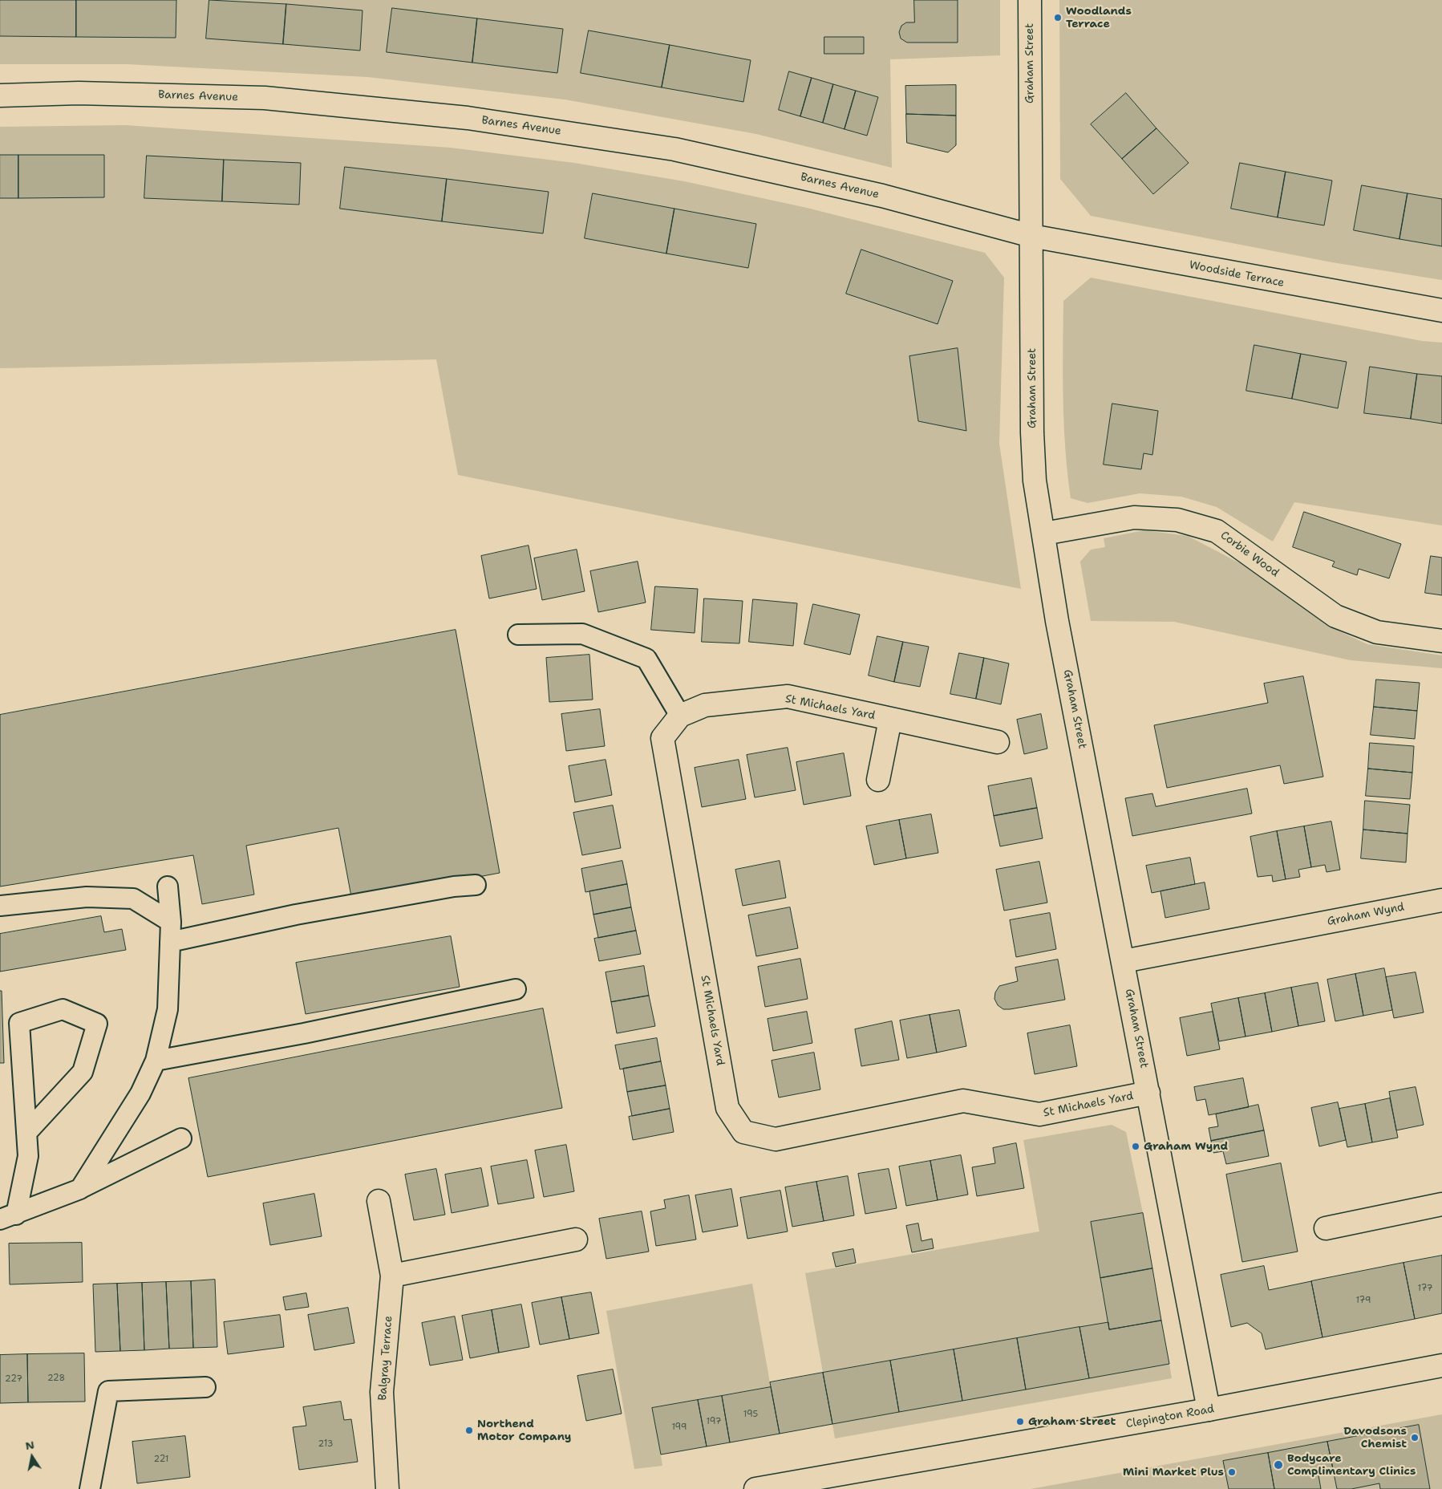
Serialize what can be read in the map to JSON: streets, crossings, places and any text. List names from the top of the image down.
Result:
{
  "streets": {
    "street": [
      "Graham Street",
      "Barnes Avenue",
      "Woodside Terrace",
      "Corbie Wood",
      "St Michaels Yard",
      "Graham Wynd",
      "Balgray Terrace",
      "Clepington Road"
    ]
  },
  "crossings": [
    ["Graham Street", "Barnes Avenue"],
    ["Graham Street", "Woodside Terrace"],
    ["Graham Street", "Corbie Wood"],
    ["Graham Street", "St Michaels Yard"],
    ["Graham Street", "Graham Wynd"],
    ["Graham Street", "Clepington Road"],
    ["Barnes Avenue", "Woodside Terrace"]
  ],
  "places": [
    "Woodlands Terrace",
    "Graham Wynd",
    "Graham Street",
    "Northend Motor Company",
    "Davodsons Chemist",
    "Bodycare Complimentary Clinics",
    "Mini Market Plus"
  ],
  "house_numbers": [
    "177",
    "179",
    "228",
    "227",
    "195",
    "197",
    "199",
    "213",
    "221"
  ],
  "north": "top"
}
